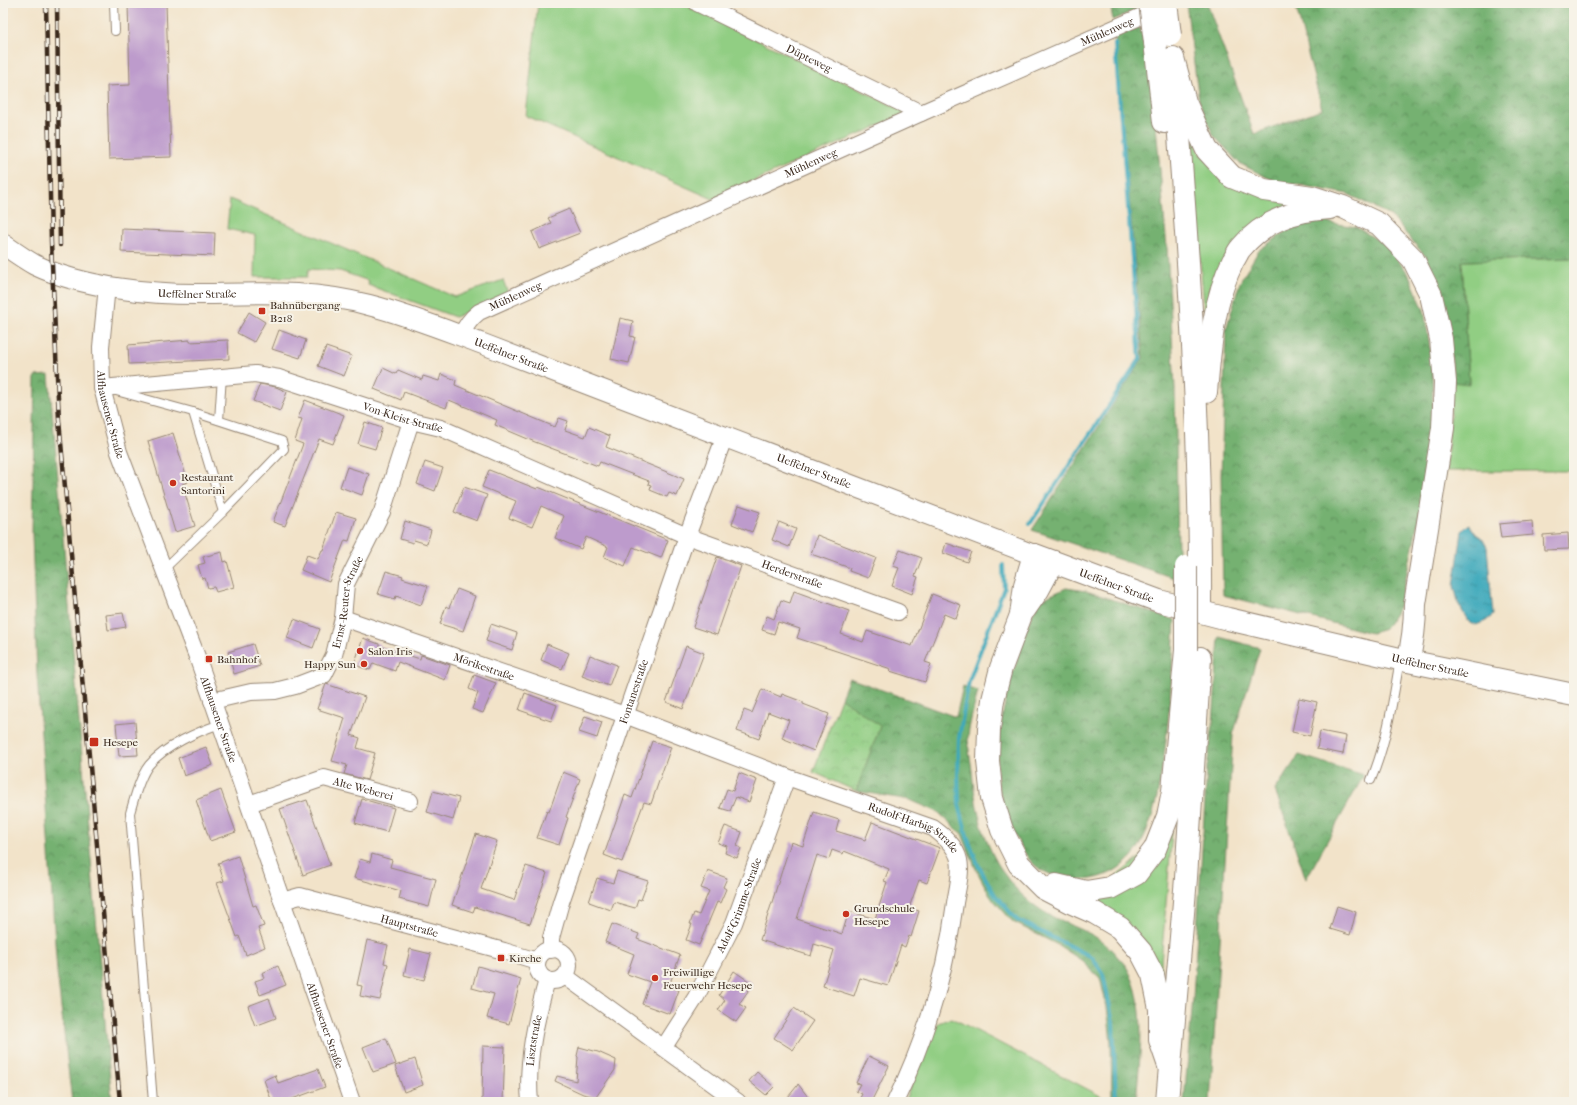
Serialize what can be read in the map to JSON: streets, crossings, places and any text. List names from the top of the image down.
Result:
{
  "streets": {
    "main road": ["Ueffelner Straße"],
    "street": [
      "Mühlenweg",
      "Düpteweg",
      "Alfhausener Straße",
      "Von-Kleist-Straße",
      "Herderstraße",
      "Ernst-Reuter-Straße",
      "Mörikestraße",
      "Fontanestraße",
      "Alte Weberei",
      "Rudolf-Harbig-Straße",
      "Adolf-Grimme-Straße",
      "Hauptstraße",
      "Lisztstraße"
    ]
  },
  "crossings": [
    ["Mühlenweg", "Düpteweg"],
    ["Mühlenweg", "Ueffelner Straße"],
    ["Ueffelner Straße", "Alfhausener Straße"],
    ["Ueffelner Straße", "Fontanestraße"],
    ["Alfhausener Straße", "Von-Kleist-Straße"],
    ["Alfhausener Straße", "Ernst-Reuter-Straße"],
    ["Alfhausener Straße", "Alte Weberei"],
    ["Alfhausener Straße", "Hauptstraße"],
    ["Von-Kleist-Straße", "Herderstraße"],
    ["Von-Kleist-Straße", "Ernst-Reuter-Straße"],
    ["Von-Kleist-Straße", "Fontanestraße"],
    ["Herderstraße", "Fontanestraße"],
    ["Ernst-Reuter-Straße", "Mörikestraße"],
    ["Mörikestraße", "Fontanestraße"],
    ["Mörikestraße", "Rudolf-Harbig-Straße"],
    ["Fontanestraße", "Rudolf-Harbig-Straße"],
    ["Fontanestraße", "Hauptstraße"],
    ["Fontanestraße", "Lisztstraße"],
    ["Rudolf-Harbig-Straße", "Adolf-Grimme-Straße"],
    ["Hauptstraße", "Lisztstraße"]
  ],
  "places": {
    "transit": [
      "Bahnübergang B218",
      "Bahnhof",
      "Hesepe",
      "Kirche"
    ],
    "other": [
      "Restaurant Santorini",
      "Salon Iris",
      "Happy Sun",
      "Grundschule Hesepe",
      "Freiwillige Feuerwehr Hesepe"
    ]
  }
}
